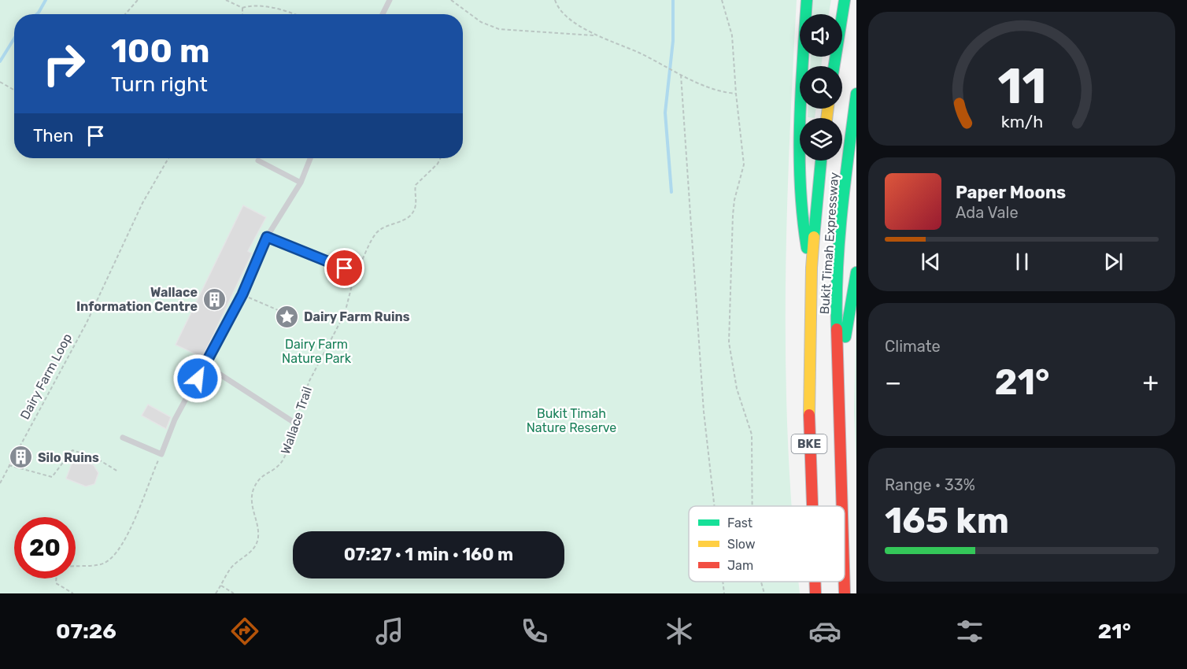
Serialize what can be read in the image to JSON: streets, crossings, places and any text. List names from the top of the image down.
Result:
{
  "streets": {
    "highway": ["Bukit Timah Expressway", "BKE"],
    "path": ["Dairy Farm Loop", "Wallace Trail"]
  },
  "parks": ["Dairy Farm Nature Park", "Bukit Timah Nature Reserve"],
  "places": {
    "building": ["Wallace Information Centre", "Silo Ruins"],
    "place": ["Dairy Farm Ruins"]
  },
  "legend": ["Fast", "Slow", "Jam"],
  "page": {
    "turn": ["100 m", "Turn right"],
    "then": "Then",
    "song": ["Paper Moons", "Ada Vale"],
    "tile": [
      "Climate",
      ["Range · 33%", "165 km"]
    ],
    "heat": ["−", "21°", "+"],
    "limit": "20",
    "trip": "07:27 · 1 min · 160 m",
    "tabs": ["07:26", "21°"],
    "gauge": ["11", "km/h"]
  }
}
